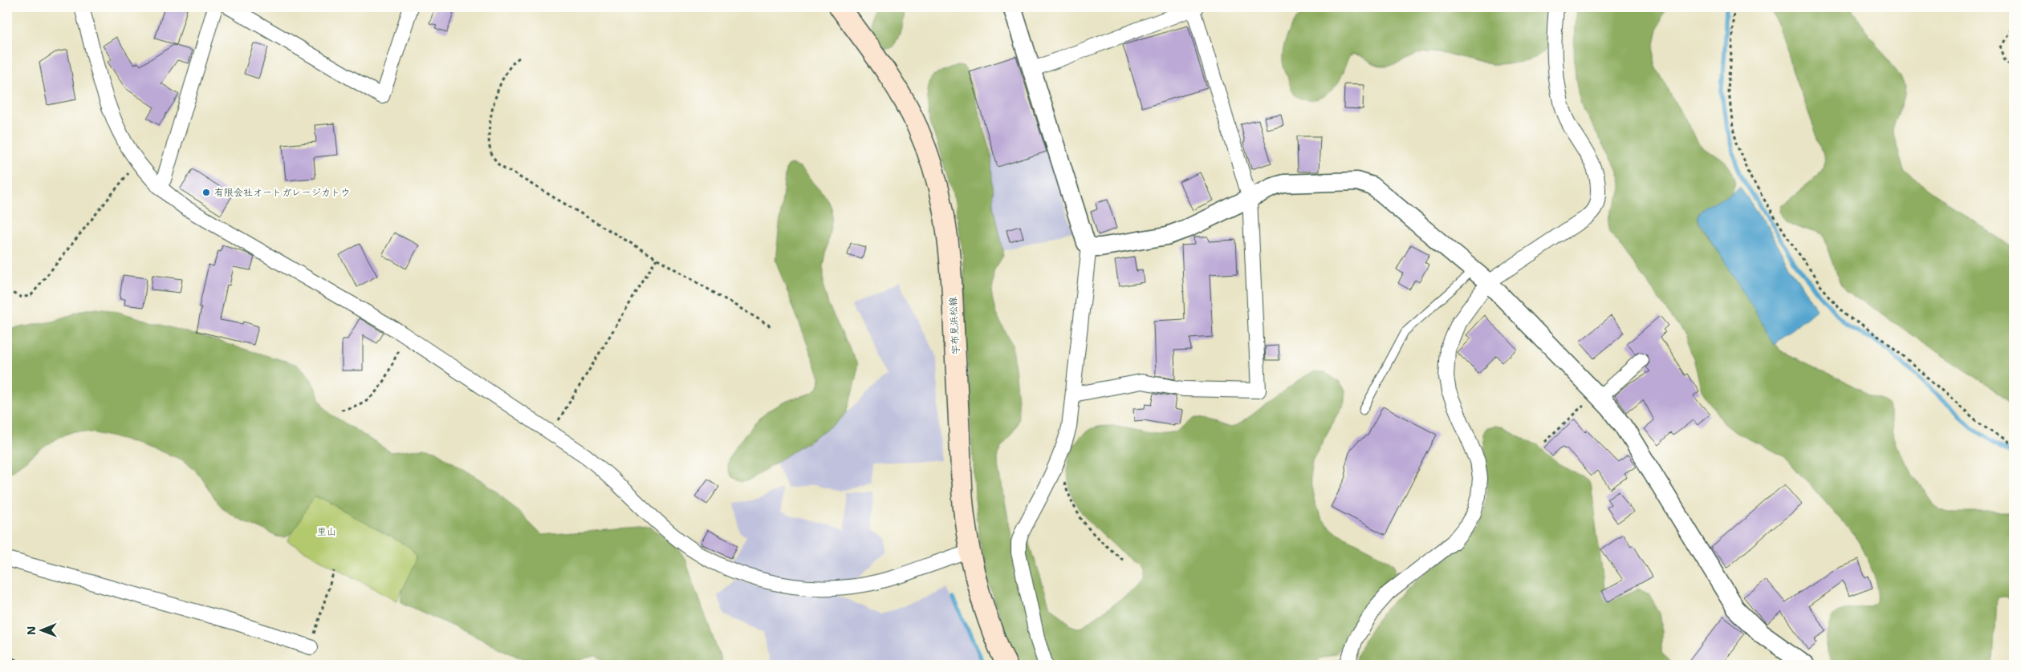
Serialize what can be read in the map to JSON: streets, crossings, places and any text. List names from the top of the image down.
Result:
{
  "streets": {
    "main road": ["宇布見浜松線"]
  },
  "parks": ["里山"],
  "places": ["有限会社オートガレージカトウ"],
  "north": "left"
}
